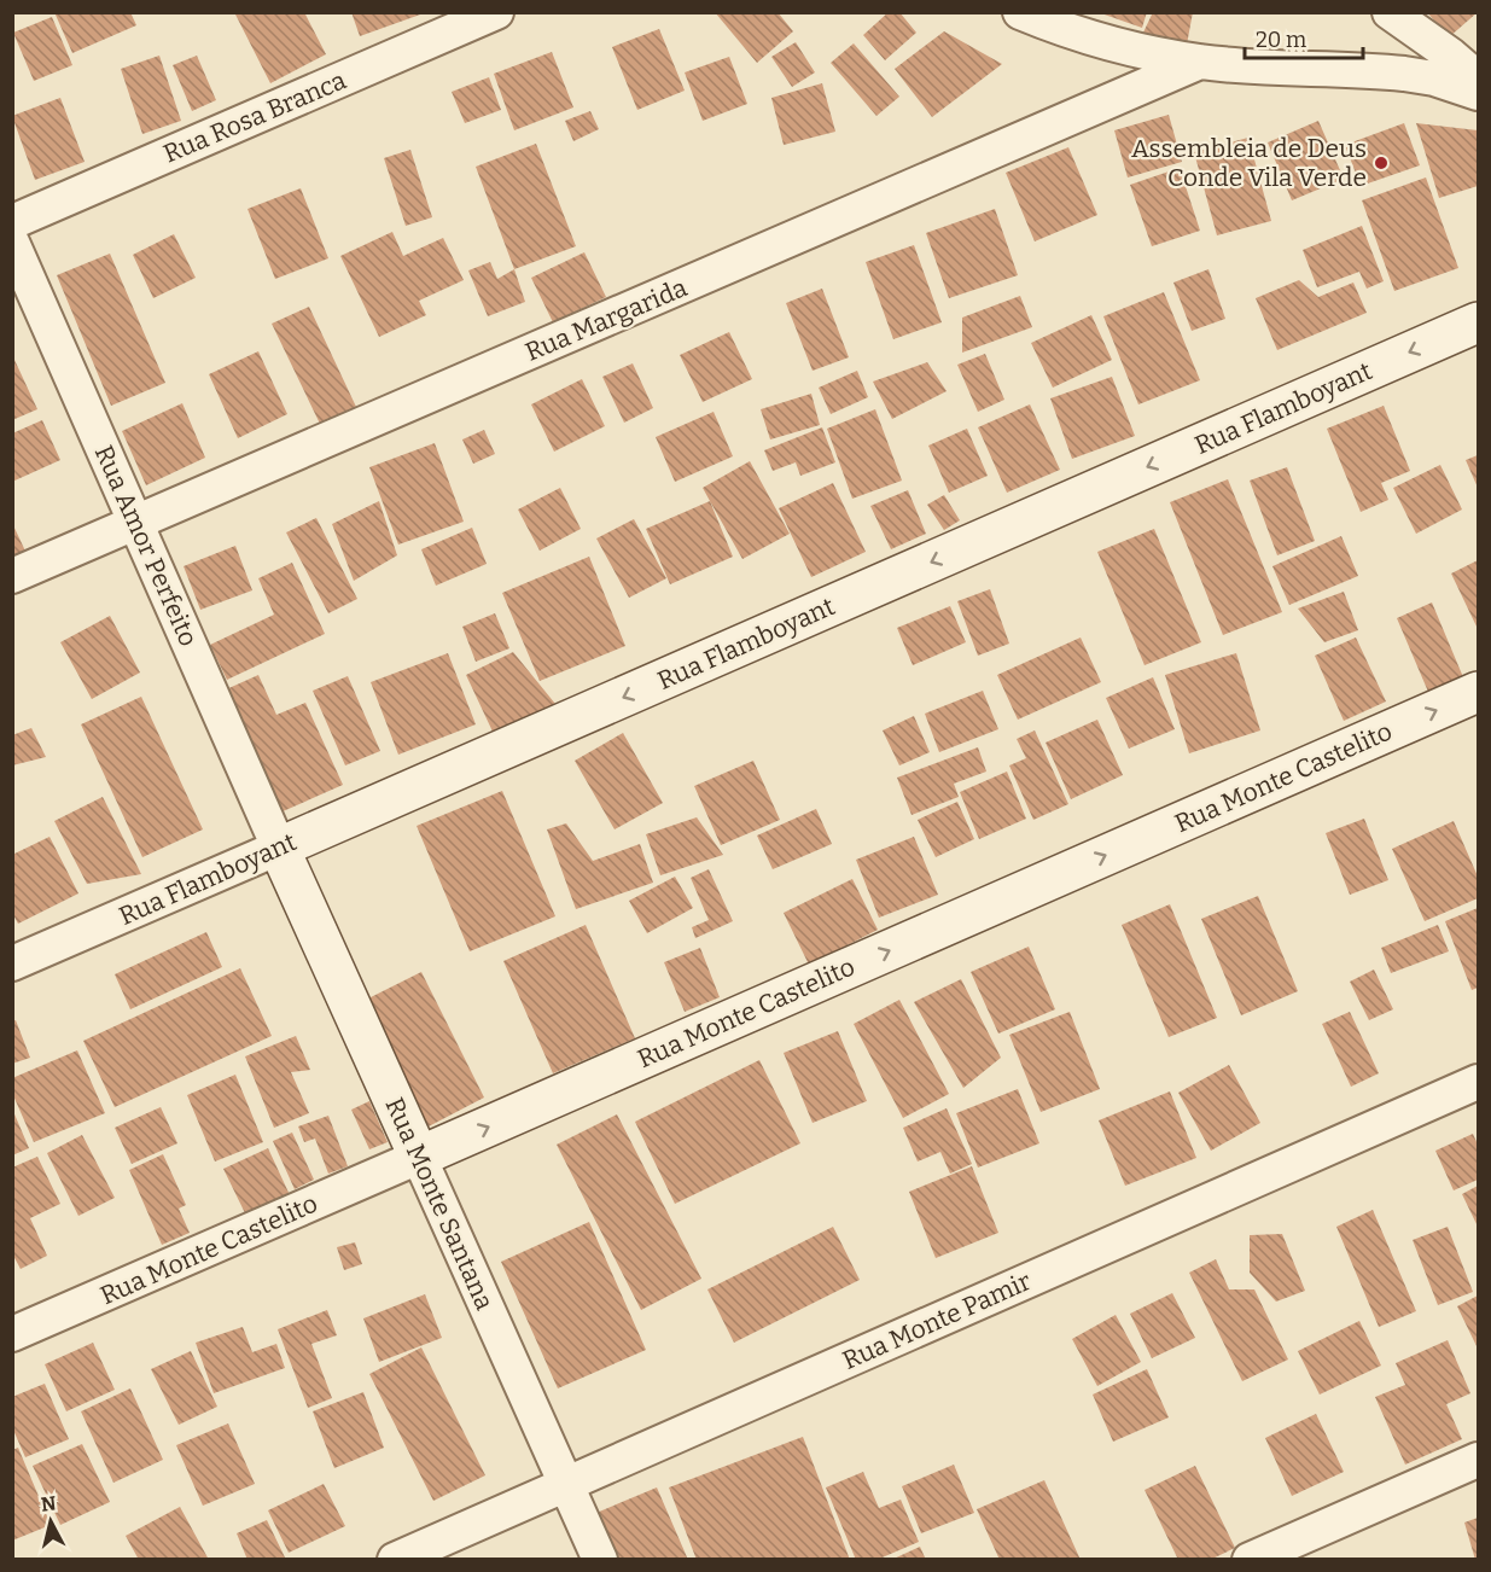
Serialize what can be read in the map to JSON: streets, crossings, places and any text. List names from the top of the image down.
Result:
{
  "streets": {
    "street": [
      "Rua Rosa Branca",
      "Rua Margarida",
      "Rua Flamboyant",
      "Rua Amor Perfeito",
      "Rua Monte Castelito",
      "Rua Monte Santana",
      "Rua Monte Pamir"
    ]
  },
  "crossings": [
    ["Rua Margarida", "Rua Amor Perfeito"],
    ["Rua Flamboyant", "Rua Amor Perfeito"],
    ["Rua Flamboyant", "Rua Monte Santana"],
    ["Rua Amor Perfeito", "Rua Monte Santana"],
    ["Rua Monte Castelito", "Rua Monte Santana"],
    ["Rua Monte Santana", "Rua Monte Pamir"]
  ],
  "one_way": ["Rua Flamboyant", "Rua Monte Castelito"],
  "places": ["Assembleia de Deus Conde Vila Verde"],
  "scale_bar": "20 m",
  "north": "top"
}
